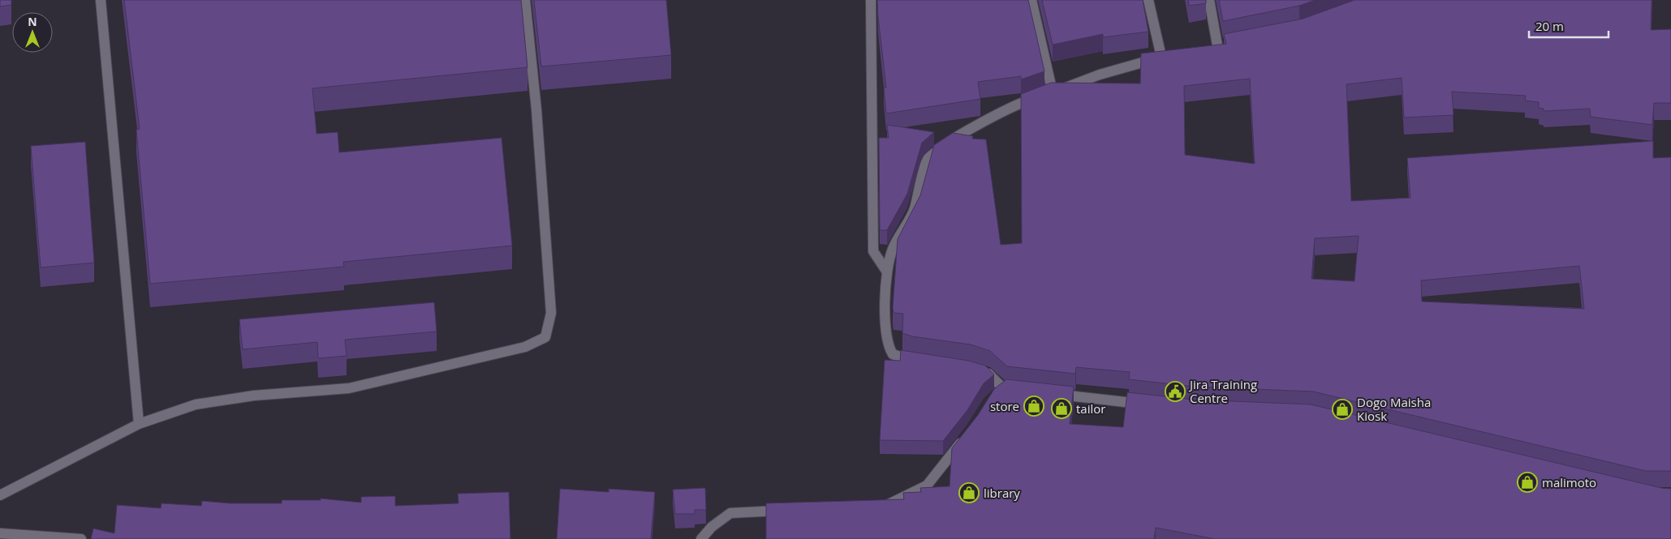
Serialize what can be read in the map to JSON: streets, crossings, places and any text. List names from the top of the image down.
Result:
{
  "places": {
    "public building": ["Jira Training Centre"],
    "shop": [
      "store",
      "tailor",
      "Dogo Maisha Kiosk",
      "malimoto",
      "library"
    ]
  },
  "scale_bar": "20 m",
  "north": "top"
}
